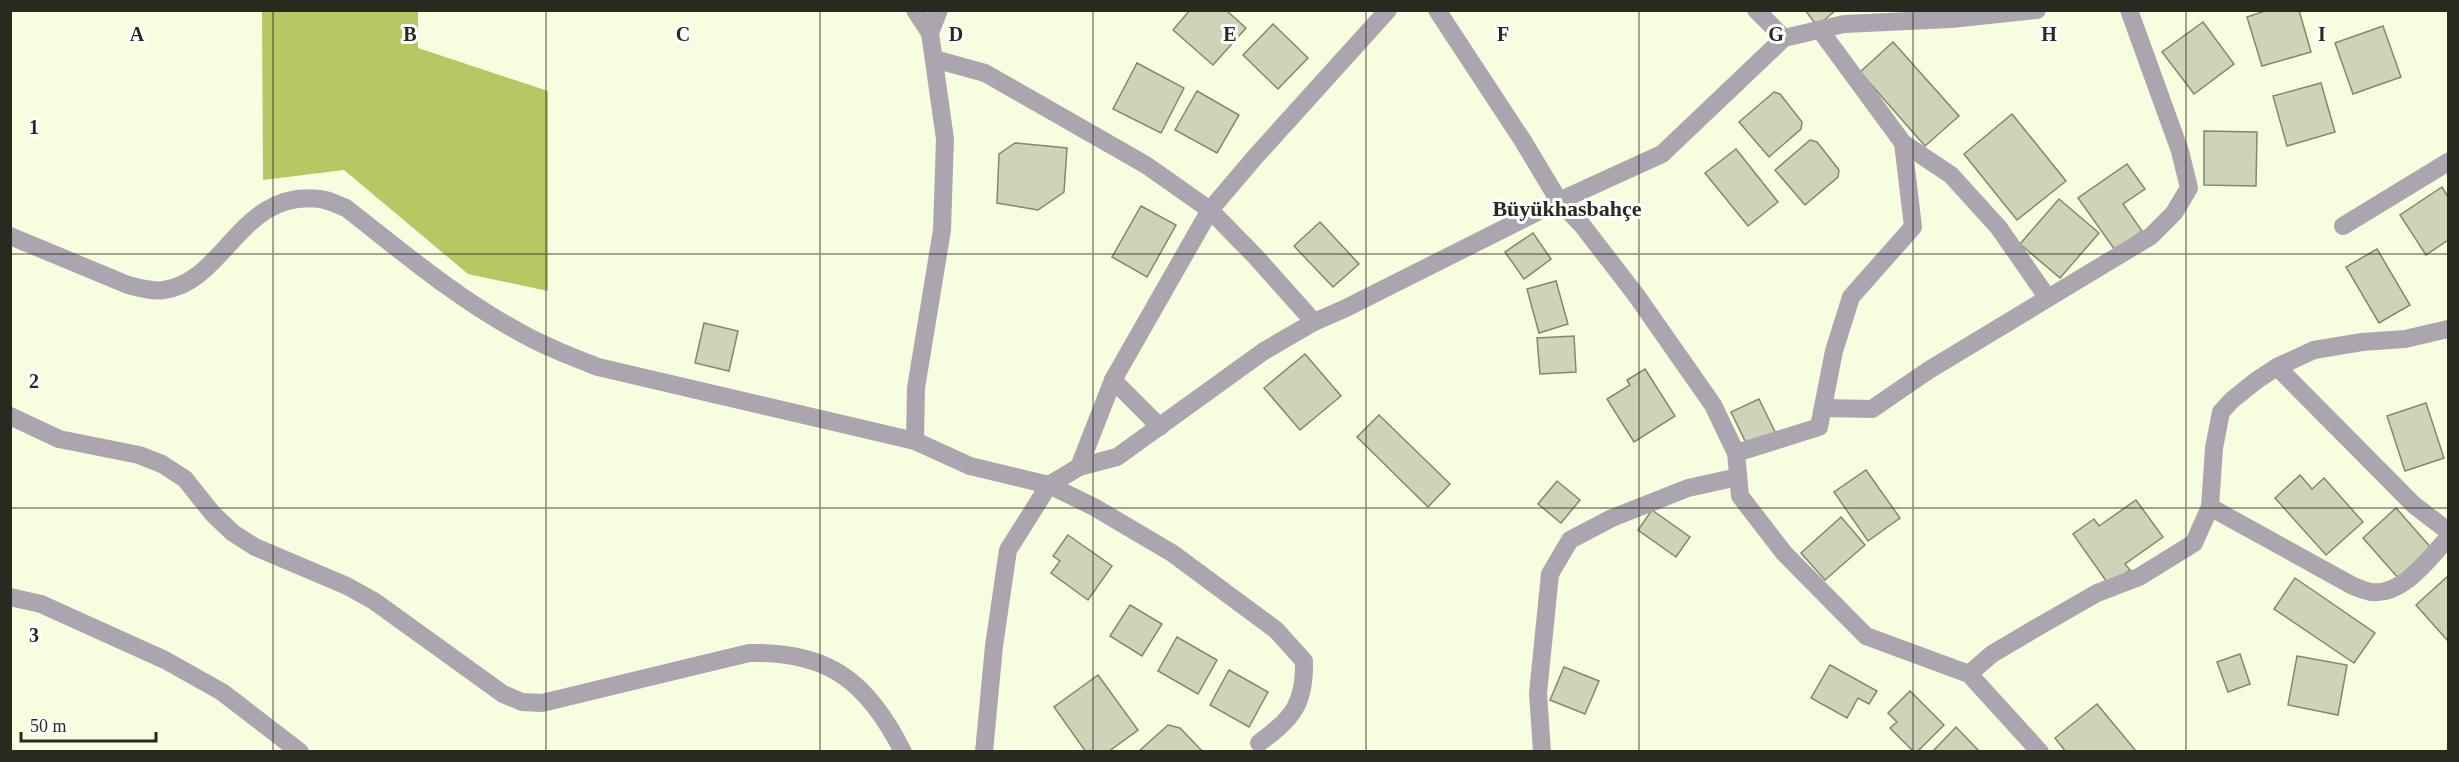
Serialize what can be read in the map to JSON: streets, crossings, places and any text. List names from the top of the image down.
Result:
{
  "districts": ["Büyükhasbahçe"],
  "scale_bar": "50 m",
  "grid": {
    "columns": [
      "A",
      "B",
      "C",
      "D",
      "E",
      "F",
      "G",
      "H",
      "I"
    ],
    "rows": ["1", "2", "3"]
  }
}
